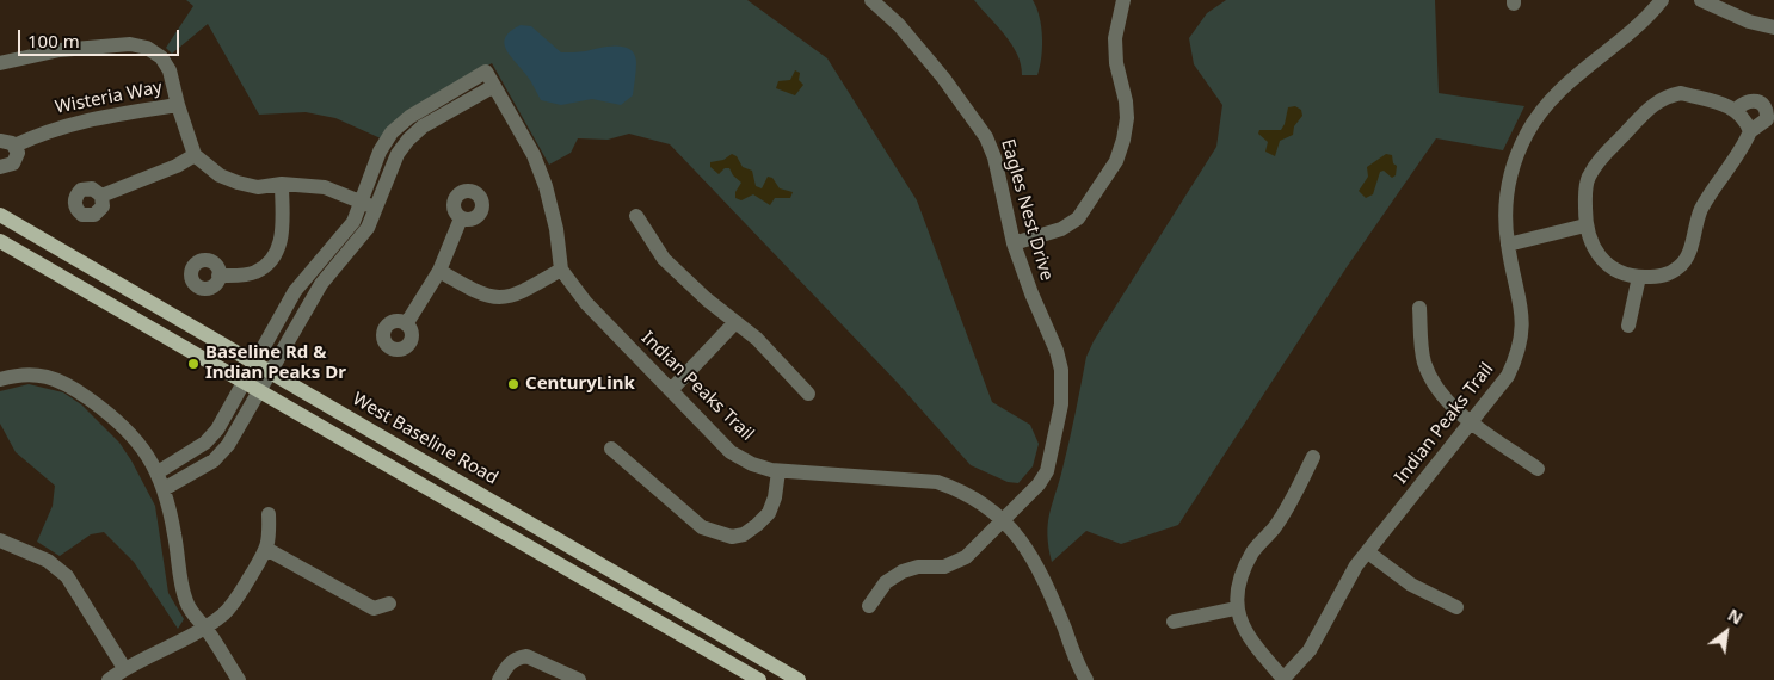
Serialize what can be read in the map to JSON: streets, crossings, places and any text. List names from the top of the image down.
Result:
{
  "streets": {
    "main road": ["West Baseline Road"],
    "street": ["Wisteria Way", "Eagles Nest Drive", "Indian Peaks Trail"]
  },
  "crossings": [
    ["Eagles Nest Drive", "Indian Peaks Trail"]
  ],
  "places": ["Baseline Rd & Indian Peaks Dr", "CenturyLink"],
  "scale_bar": "100 m",
  "north": "top right"
}
